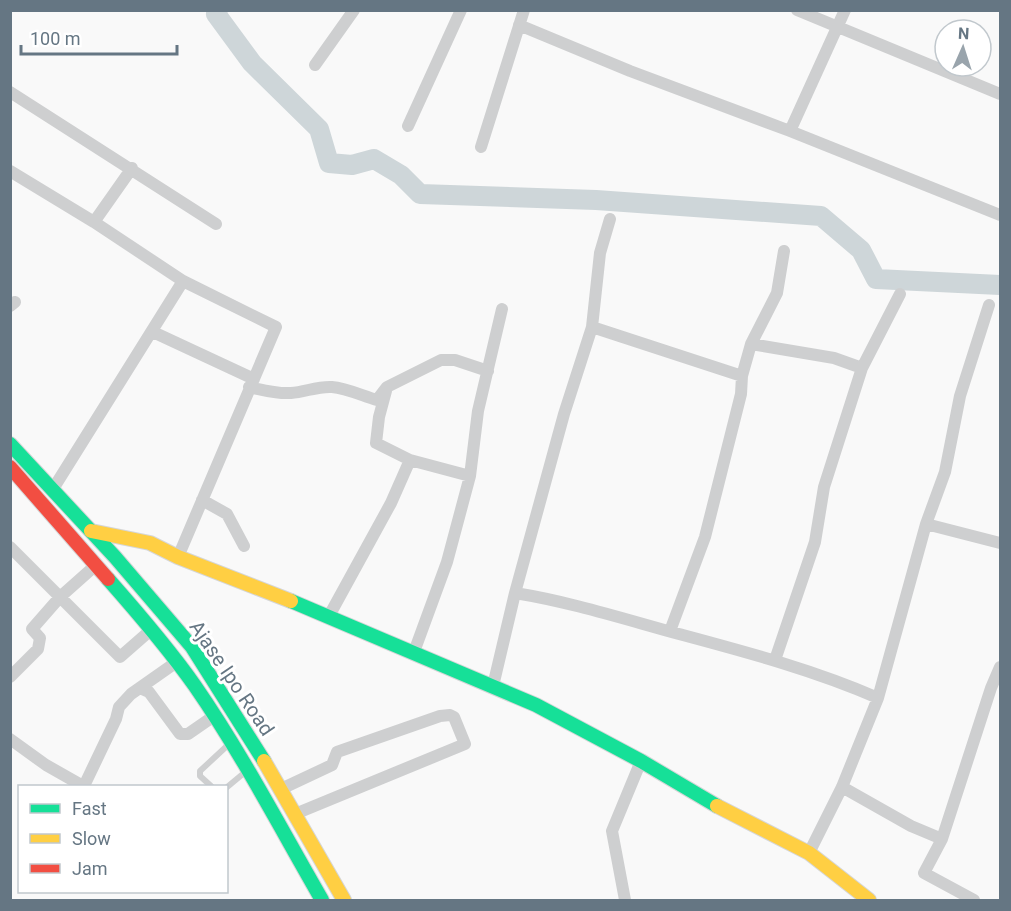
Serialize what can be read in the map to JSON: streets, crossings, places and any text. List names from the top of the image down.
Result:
{
  "streets": {
    "main road": ["Ajase Ipo Road"]
  },
  "legend": ["Fast", "Slow", "Jam"],
  "scale_bar": "100 m",
  "north": "top"
}
